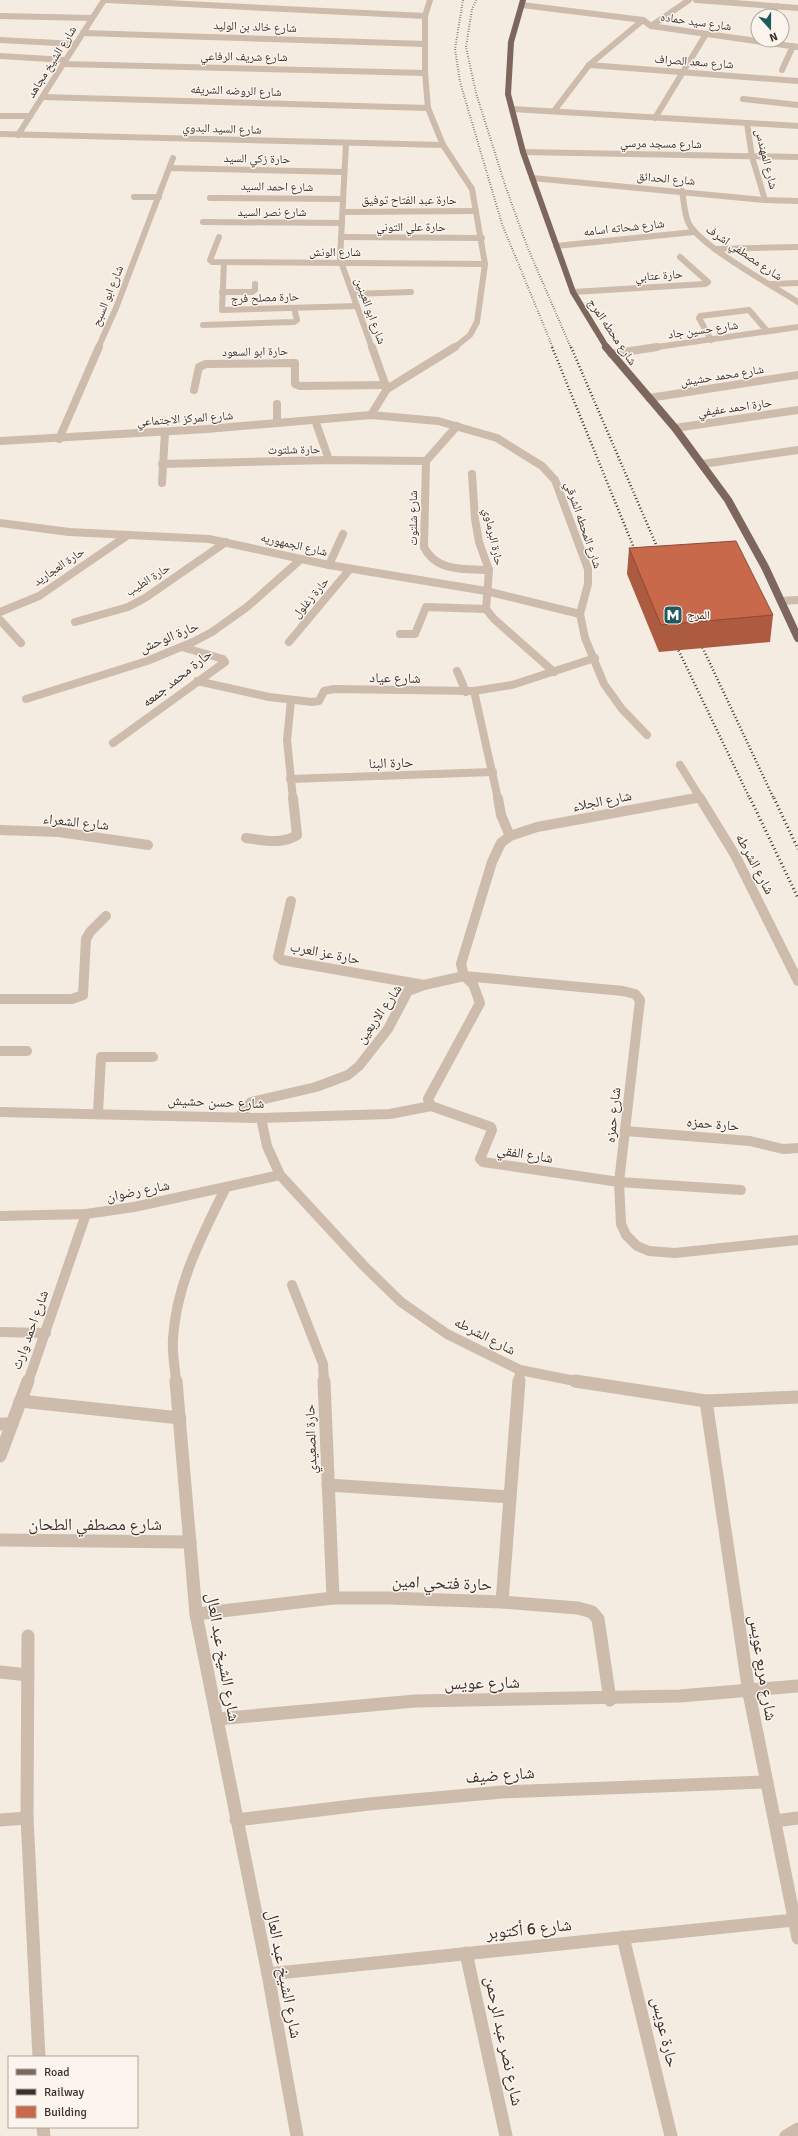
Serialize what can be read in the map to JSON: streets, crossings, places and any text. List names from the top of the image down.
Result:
{
  "streets": {
    "main road": ["شارع محطه المرج"],
    "street": [
      "شارع سيد حماده",
      "شارع خالد بن الوليد",
      "شارع شريف الرفاعي",
      "شارع الشيخ مجاهد",
      "شارع سعد الصراف",
      "شارع الروضه الشريفه",
      "شارع السيد البدوي",
      "شارع مسجد مرسي",
      "حارة زكي السيد",
      "شارع المهندس",
      "شارع الحدائق",
      "شارع احمد السيد",
      "حارة عبد الفتاح توفيق",
      "شارع نصر السيد",
      "حارة علي التوني",
      "شارع شحاته اسامه",
      "شارع الونش",
      "شارع مصطفي اشرف",
      "حارة عتابي",
      "شارع ابو السبح",
      "حارة مصلح فرج",
      "شارع ابو العينين",
      "شارع حسين جاد",
      "حارة ابو السعود",
      "شارع محمد حشيش",
      "حارة احمد عفيفي",
      "شارع المركز الاجتماعي",
      "حارة شلتوت",
      "شارع شلتوت",
      "شارع المحطه الشرقي",
      "حارة البرماوي",
      "شارع الجمهوريه",
      "حارة العجاريد",
      "حارة الطيب",
      "حارة زغلول",
      "حارة الوحش",
      "حارة محمد جمعه",
      "شارع عياد",
      "حارة البنا",
      "شارع الجلاء",
      "شارع الشعراء",
      "شارع الشرطه",
      "حارة عز العرب",
      "شارع الاربعين",
      "شارع حسن حشيش",
      "شارع حمزه",
      "حارة حمزه",
      "شارع الفقي",
      "شارع رضوان",
      "شارع احمد وارث",
      "حارة الصعيدي",
      "شارع مصطفي الطحان",
      "حارة فتحي امين",
      "شارع الشيخ عبد العال",
      "شارع مربع عويس",
      "شارع عويس",
      "شارع ضيف",
      "شارع 6 أكتوبر",
      "حارة عويس",
      "شارع نصر عبد الرحمن"
    ]
  },
  "crossings": [
    ["شارع سيد حماده", "شارع محطه المرج"],
    ["شارع خالد بن الوليد", "شارع الشيخ مجاهد"],
    ["شارع شريف الرفاعي", "شارع الشيخ مجاهد"],
    ["شارع الشيخ مجاهد", "شارع الروضه الشريفه"],
    ["شارع الشيخ مجاهد", "شارع السيد البدوي"],
    ["شارع السيد البدوي", "شارع ابو العينين"],
    ["شارع مسجد مرسي", "شارع المهندس"],
    ["شارع مسجد مرسي", "شارع محطه المرج"],
    ["حارة زكي السيد", "شارع ابو السبح"],
    ["حارة زكي السيد", "شارع ابو العينين"],
    ["شارع المهندس", "شارع الحدائق"],
    ["شارع الحدائق", "شارع مصطفي اشرف"],
    ["شارع الحدائق", "شارع محطه المرج"],
    ["شارع احمد السيد", "شارع ابو العينين"],
    ["حارة عبد الفتاح توفيق", "شارع ابو العينين"],
    ["شارع نصر السيد", "شارع ابو العينين"],
    ["حارة علي التوني", "شارع ابو العينين"],
    ["شارع شحاته اسامه", "شارع مصطفي اشرف"],
    ["شارع شحاته اسامه", "شارع محطه المرج"],
    ["شارع الونش", "حارة مصلح فرج"],
    ["شارع الونش", "شارع ابو العينين"],
    ["حارة عتابي", "شارع محطه المرج"],
    ["شارع ابو السبح", "شارع المركز الاجتماعي"],
    ["حارة مصلح فرج", "شارع ابو العينين"],
    ["شارع ابو العينين", "حارة ابو السعود"],
    ["شارع حسين جاد", "شارع محطه المرج"],
    ["شارع محطه المرج", "شارع محمد حشيش"],
    ["شارع محطه المرج", "حارة احمد عفيفي"],
    ["شارع المركز الاجتماعي", "شارع المحطه الشرقي"],
    ["حارة شلتوت", "شارع شلتوت"],
    ["شارع شلتوت", "حارة البرماوي"],
    ["شارع المحطه الشرقي", "شارع الجمهوريه"],
    ["شارع المحطه الشرقي", "شارع عياد"],
    ["حارة البرماوي", "شارع الجمهوريه"],
    ["شارع الجمهوريه", "حارة العجاريد"],
    ["شارع الجمهوريه", "حارة الطيب"],
    ["شارع الجمهوريه", "حارة زغلول"],
    ["شارع الجمهوريه", "حارة الوحش"],
    ["حارة الوحش", "حارة محمد جمعه"],
    ["حارة محمد جمعه", "شارع عياد"],
    ["شارع الجلاء", "شارع الشرطه"],
    ["شارع الشرطه", "شارع حسن حشيش"],
    ["شارع الشرطه", "شارع رضوان"],
    ["شارع الشرطه", "حارة فتحي امين"],
    ["شارع الشرطه", "شارع مربع عويس"],
    ["حارة عز العرب", "شارع الاربعين"],
    ["شارع الاربعين", "شارع حسن حشيش"],
    ["شارع الاربعين", "شارع حمزه"],
    ["شارع حسن حشيش", "شارع الفقي"],
    ["شارع حمزه", "حارة حمزه"],
    ["شارع حمزه", "شارع الفقي"],
    ["شارع رضوان", "شارع احمد وارث"],
    ["شارع رضوان", "شارع الشيخ عبد العال"],
    ["حارة الصعيدي", "حارة فتحي امين"],
    ["شارع مصطفي الطحان", "شارع الشيخ عبد العال"],
    ["حارة فتحي امين", "شارع الشيخ عبد العال"],
    ["شارع الشيخ عبد العال", "شارع عويس"],
    ["شارع الشيخ عبد العال", "شارع ضيف"],
    ["شارع الشيخ عبد العال", "شارع 6 أكتوبر"],
    ["شارع مربع عويس", "شارع عويس"],
    ["شارع مربع عويس", "شارع ضيف"],
    ["شارع مربع عويس", "شارع 6 أكتوبر"],
    ["شارع 6 أكتوبر", "حارة عويس"],
    ["شارع 6 أكتوبر", "شارع نصر عبد الرحمن"]
  ],
  "places": {
    "metro station": ["المرج"]
  },
  "legend": ["Road", "Railway", "Building"],
  "north": "bottom"
}
